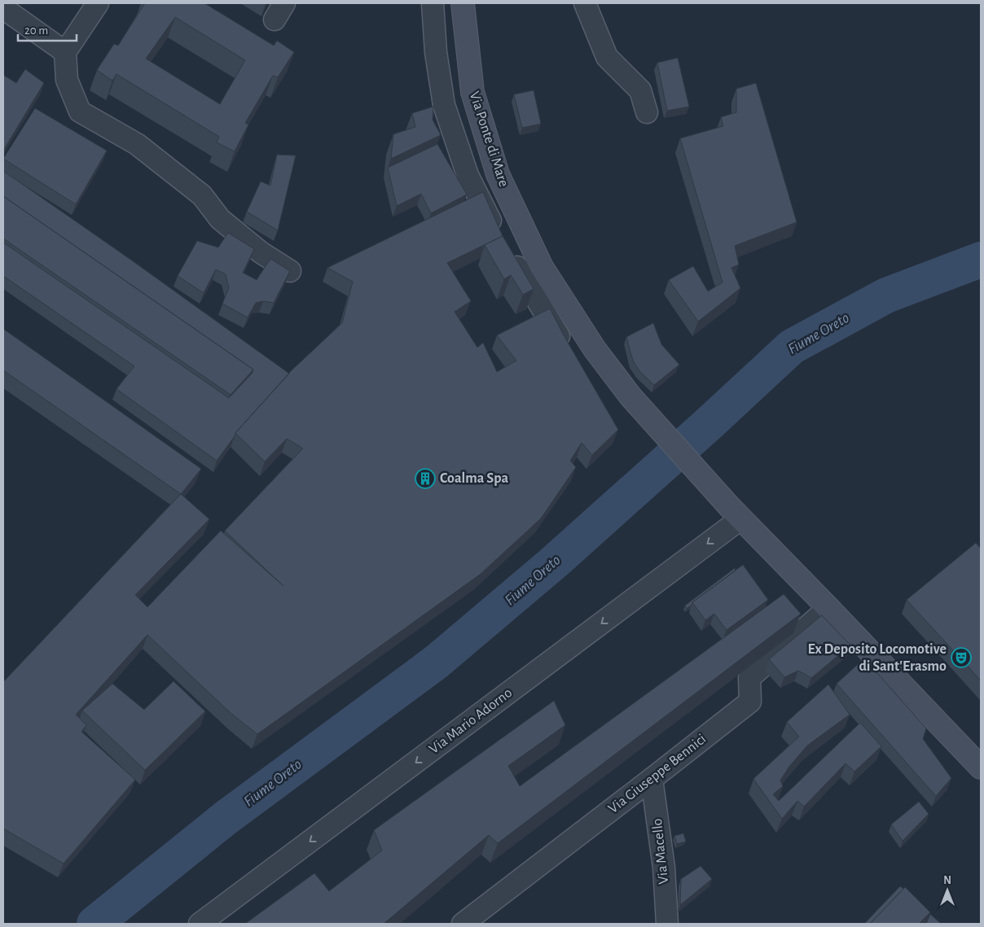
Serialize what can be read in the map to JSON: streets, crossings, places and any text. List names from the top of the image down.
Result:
{
  "streets": {
    "main road": ["Via Ponte di Mare"],
    "street": ["Via Mario Adorno", "Via Giuseppe Bennici", "Via Macello"]
  },
  "crossings": [
    ["Via Ponte di Mare", "Via Mario Adorno"],
    ["Via Ponte di Mare", "Via Giuseppe Bennici"],
    ["Via Giuseppe Bennici", "Via Macello"]
  ],
  "one_way": ["Via Mario Adorno"],
  "water": ["Fiume Oreto"],
  "places": {
    "building": ["Coalma Spa"],
    "theatre": ["Ex Deposito Locomotive di Sant'Erasmo"]
  },
  "scale_bar": "20 m",
  "north": "top"
}
